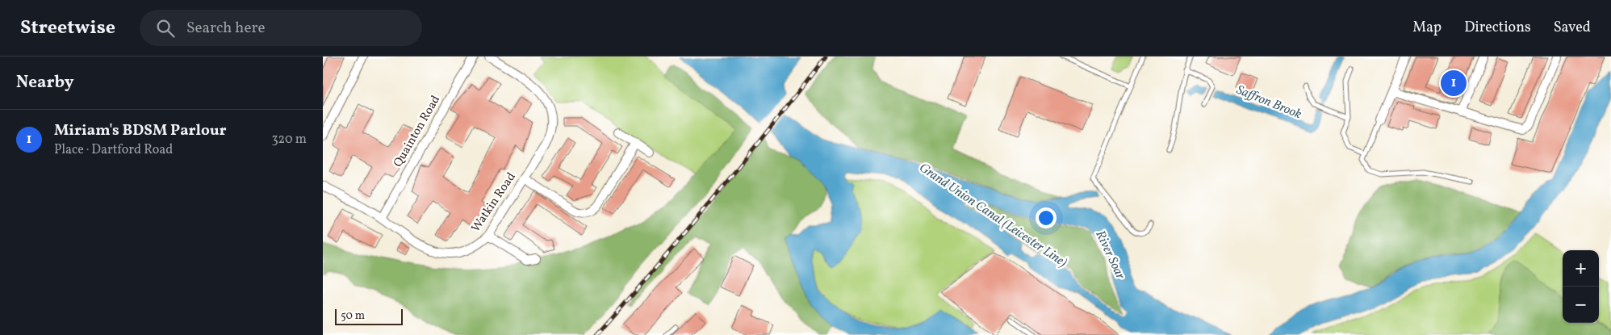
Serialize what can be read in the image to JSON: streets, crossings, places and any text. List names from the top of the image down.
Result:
{
  "streets": {
    "street": ["Quainton Road", "Watkin Road"]
  },
  "crossings": [
    ["Quainton Road", "Watkin Road"]
  ],
  "water": ["Saffron Brook", "Grand Union Canal (Leicester Line)", "River Soar"],
  "scale_bar": "50 m",
  "page": {
    "header": "Streetwise",
    "search": "Search here",
    "nav": ["Map", "Directions", "Saved"],
    "heading": "Nearby",
    "pins": "1",
    "list": [
      {
        "mark": "1",
        "name": "Miriam's BDSM Parlour",
        "note": "Place · Dartford Road",
        "value": "320 m"
      }
    ],
    "map_buttons": ["+", "−"],
    "scale": "50 m"
  }
}
